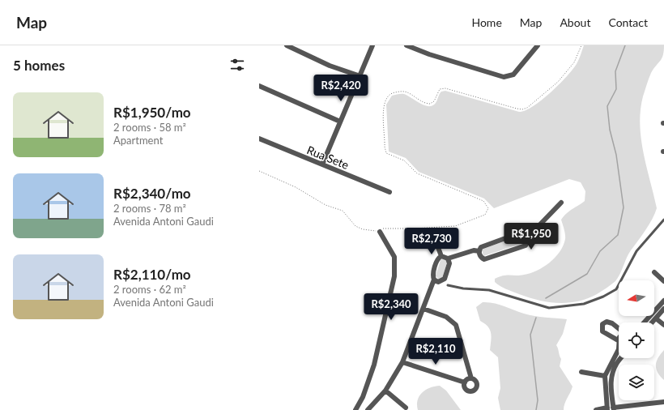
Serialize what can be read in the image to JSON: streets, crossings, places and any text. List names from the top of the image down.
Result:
{
  "streets": {
    "street": ["Rua Sete"]
  },
  "north": "left",
  "page": {
    "header": "Map",
    "nav": [
      "Home",
      "Map",
      "About",
      "Contact"
    ],
    "heading": "5 homes",
    "price": [
      "R$2,420",
      "R$1,950",
      "R$2,730",
      "R$2,340",
      "R$2,110"
    ],
    "list": [
      {
        "name": "R$1,950/mo",
        "note": "2 rooms · 58 m² · Apartment"
      },
      {
        "name": "R$2,340/mo",
        "note": "2 rooms · 78 m² · Avenida Antoni Gaudi"
      },
      {
        "name": "R$2,110/mo",
        "note": "2 rooms · 62 m² · Avenida Antoni Gaudi"
      }
    ]
  }
}
